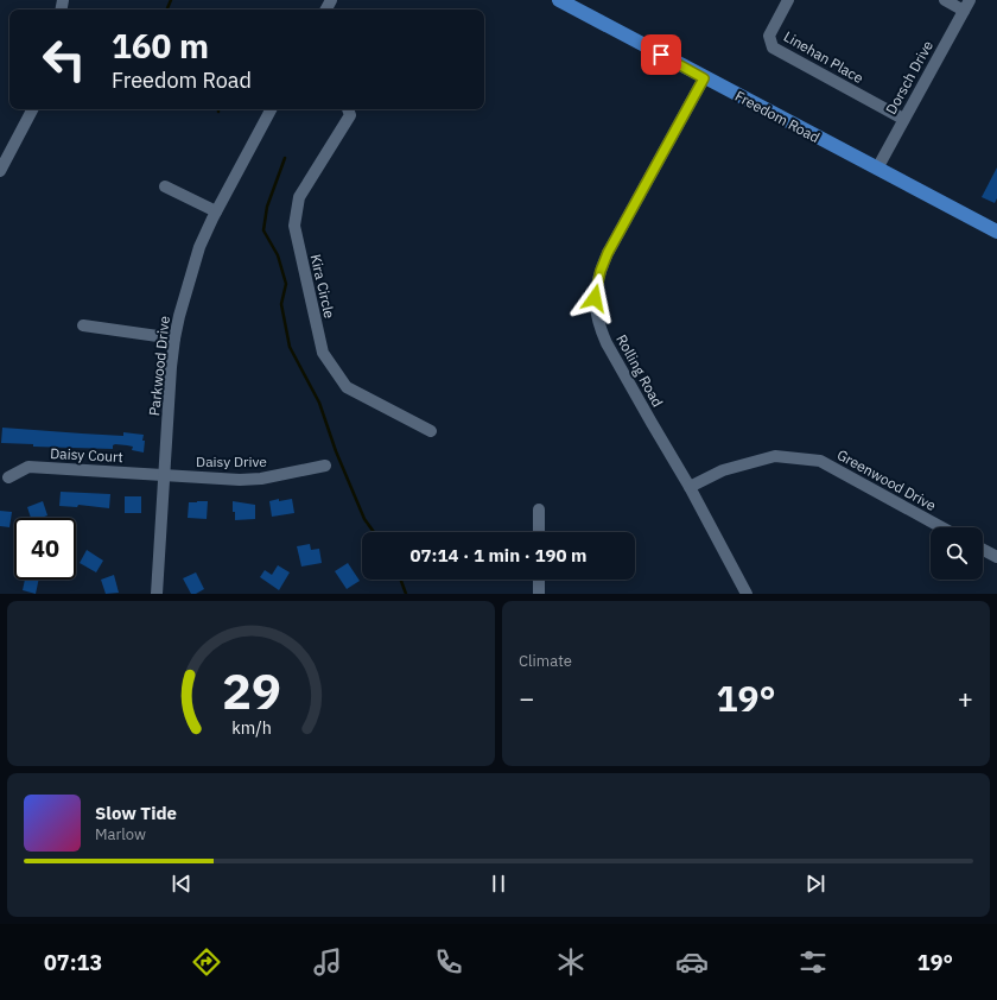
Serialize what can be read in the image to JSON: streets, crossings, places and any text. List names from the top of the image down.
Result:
{
  "streets": {
    "main road": ["Freedom Road"],
    "street": [
      "Linehan Place",
      "Dorsch Drive",
      "Kira Circle",
      "Parkwood Drive",
      "Rolling Road",
      "Daisy Court",
      "Daisy Drive",
      "Greenwood Drive"
    ]
  },
  "crossings": [
    ["Linehan Place", "Dorsch Drive"],
    ["Dorsch Drive", "Freedom Road"],
    ["Freedom Road", "Rolling Road"],
    ["Parkwood Drive", "Daisy Court"],
    ["Parkwood Drive", "Daisy Drive"],
    ["Rolling Road", "Greenwood Drive"],
    ["Daisy Court", "Daisy Drive"]
  ],
  "page": {
    "turn": ["160 m", "Freedom Road"],
    "limit": "40",
    "trip": "07:14 · 1 min · 190 m",
    "tile": "Climate",
    "heat": ["−", "19°", "+"],
    "song": ["Slow Tide", "Marlow"],
    "tabs": ["07:13", "19°"],
    "gauge": ["29", "km/h"]
  }
}
